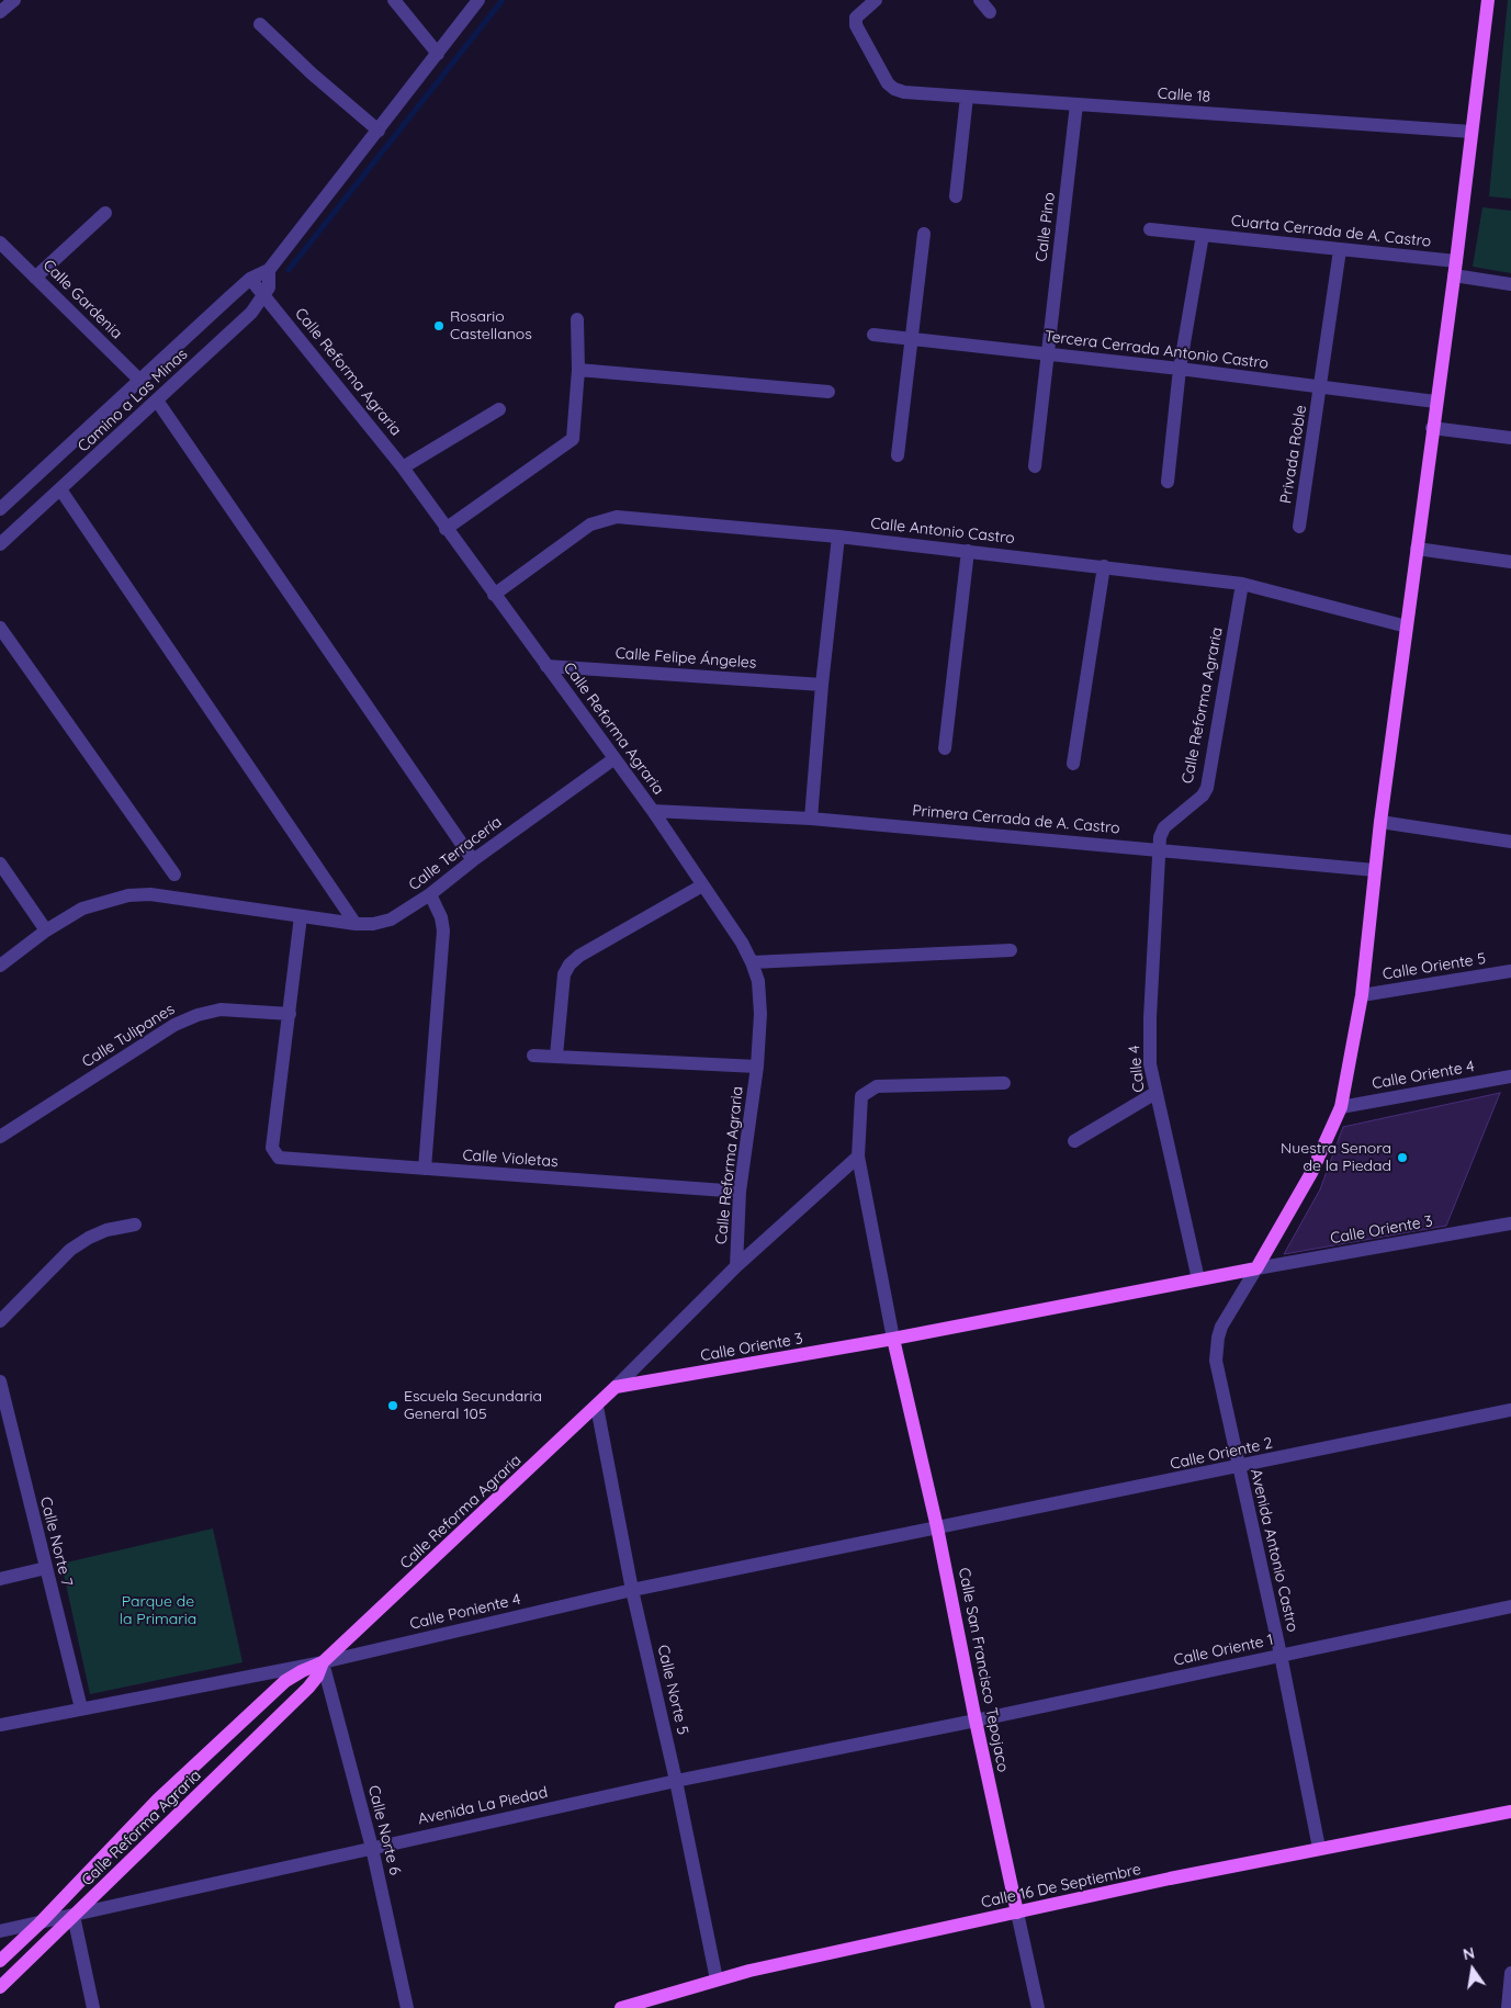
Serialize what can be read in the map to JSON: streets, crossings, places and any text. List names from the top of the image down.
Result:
{
  "streets": {
    "main road": [
      "Calle Reforma Agraria",
      "Calle Oriente 3",
      "Calle San Francisco Tepojaco",
      "Calle 16 De Septiembre"
    ],
    "street": [
      "Calle 18",
      "Calle Pino",
      "Cuarta Cerrada de A. Castro",
      "Calle Gardenia",
      "Tercera Cerrada Antonio Castro",
      "Camino a Las Minas",
      "Privada Roble",
      "Calle Antonio Castro",
      "Calle Felipe Ángeles",
      "Primera Cerrada de A. Castro",
      "Calle Terracería",
      "Calle Oriente 5",
      "Calle Tulipanes",
      "Calle 4",
      "Calle Oriente 4",
      "Calle Violetas",
      "Calle Oriente 2",
      "Calle Norte 7",
      "Avenida Antonio Castro",
      "Calle Poniente 4",
      "Calle Oriente 1",
      "Calle Norte 5",
      "Avenida La Piedad",
      "Calle Norte 6"
    ]
  },
  "crossings": [
    ["Calle 18", "Calle Pino"],
    ["Calle Pino", "Tercera Cerrada Antonio Castro"],
    ["Cuarta Cerrada de A. Castro", "Privada Roble"],
    ["Calle Gardenia", "Camino a Las Minas"],
    ["Tercera Cerrada Antonio Castro", "Privada Roble"],
    ["Calle Reforma Agraria", "Camino a Las Minas"],
    ["Calle Reforma Agraria", "Calle Antonio Castro"],
    ["Calle Reforma Agraria", "Calle Felipe Ángeles"],
    ["Calle Reforma Agraria", "Primera Cerrada de A. Castro"],
    ["Calle Reforma Agraria", "Calle Terracería"],
    ["Calle Reforma Agraria", "Calle 4"],
    ["Calle Reforma Agraria", "Calle Violetas"],
    ["Calle Reforma Agraria", "Calle Oriente 3"],
    ["Calle Reforma Agraria", "Calle Poniente 4"],
    ["Calle Reforma Agraria", "Calle Norte 5"],
    ["Calle Reforma Agraria", "Avenida La Piedad"],
    ["Calle Reforma Agraria", "Calle Norte 6"],
    ["Primera Cerrada de A. Castro", "Calle 4"],
    ["Calle Tulipanes", "Calle Violetas"],
    ["Calle 4", "Calle Oriente 3"],
    ["Calle Oriente 3", "Avenida Antonio Castro"],
    ["Calle Oriente 3", "Calle San Francisco Tepojaco"],
    ["Calle Oriente 2", "Avenida Antonio Castro"],
    ["Calle Oriente 2", "Calle Poniente 4"],
    ["Calle Oriente 2", "Calle San Francisco Tepojaco"],
    ["Calle Norte 7", "Calle Poniente 4"],
    ["Avenida Antonio Castro", "Calle Oriente 1"],
    ["Avenida Antonio Castro", "Calle 16 De Septiembre"],
    ["Calle Poniente 4", "Calle San Francisco Tepojaco"],
    ["Calle Poniente 4", "Calle Norte 5"],
    ["Calle Poniente 4", "Calle Norte 6"],
    ["Calle Oriente 1", "Calle San Francisco Tepojaco"],
    ["Calle Oriente 1", "Avenida La Piedad"],
    ["Calle San Francisco Tepojaco", "Avenida La Piedad"],
    ["Calle San Francisco Tepojaco", "Calle 16 De Septiembre"],
    ["Calle Norte 5", "Avenida La Piedad"],
    ["Calle Norte 5", "Calle 16 De Septiembre"],
    ["Avenida La Piedad", "Calle Norte 6"]
  ],
  "parks": ["Parque de la Primaria"],
  "places": ["Rosario Castellanos", "Nuestra Senora de la Piedad", "Escuela Secundaria General 105"],
  "north": "top"
}
